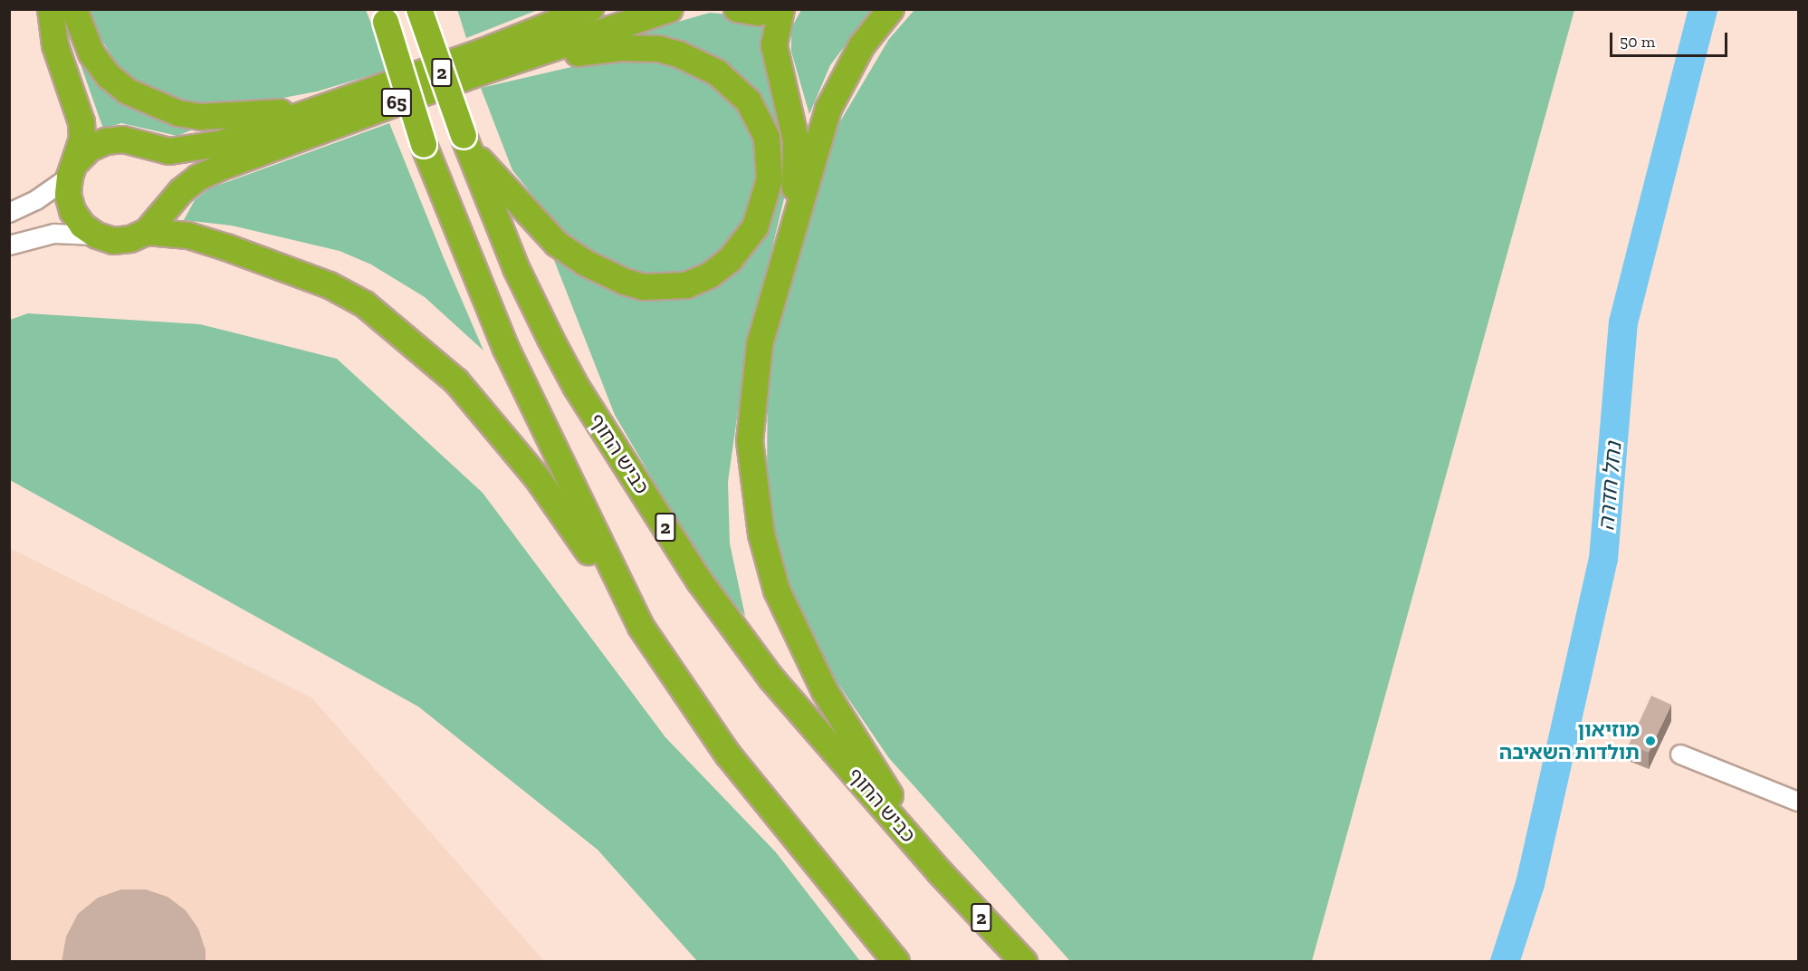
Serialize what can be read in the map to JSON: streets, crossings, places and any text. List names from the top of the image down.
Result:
{
  "streets": {
    "highway": ["2", "65", "כביש החוף"]
  },
  "water": ["נחל חדרה"],
  "places": ["מוזיאון תולדות השאיבה"],
  "scale_bar": "50 m"
}
